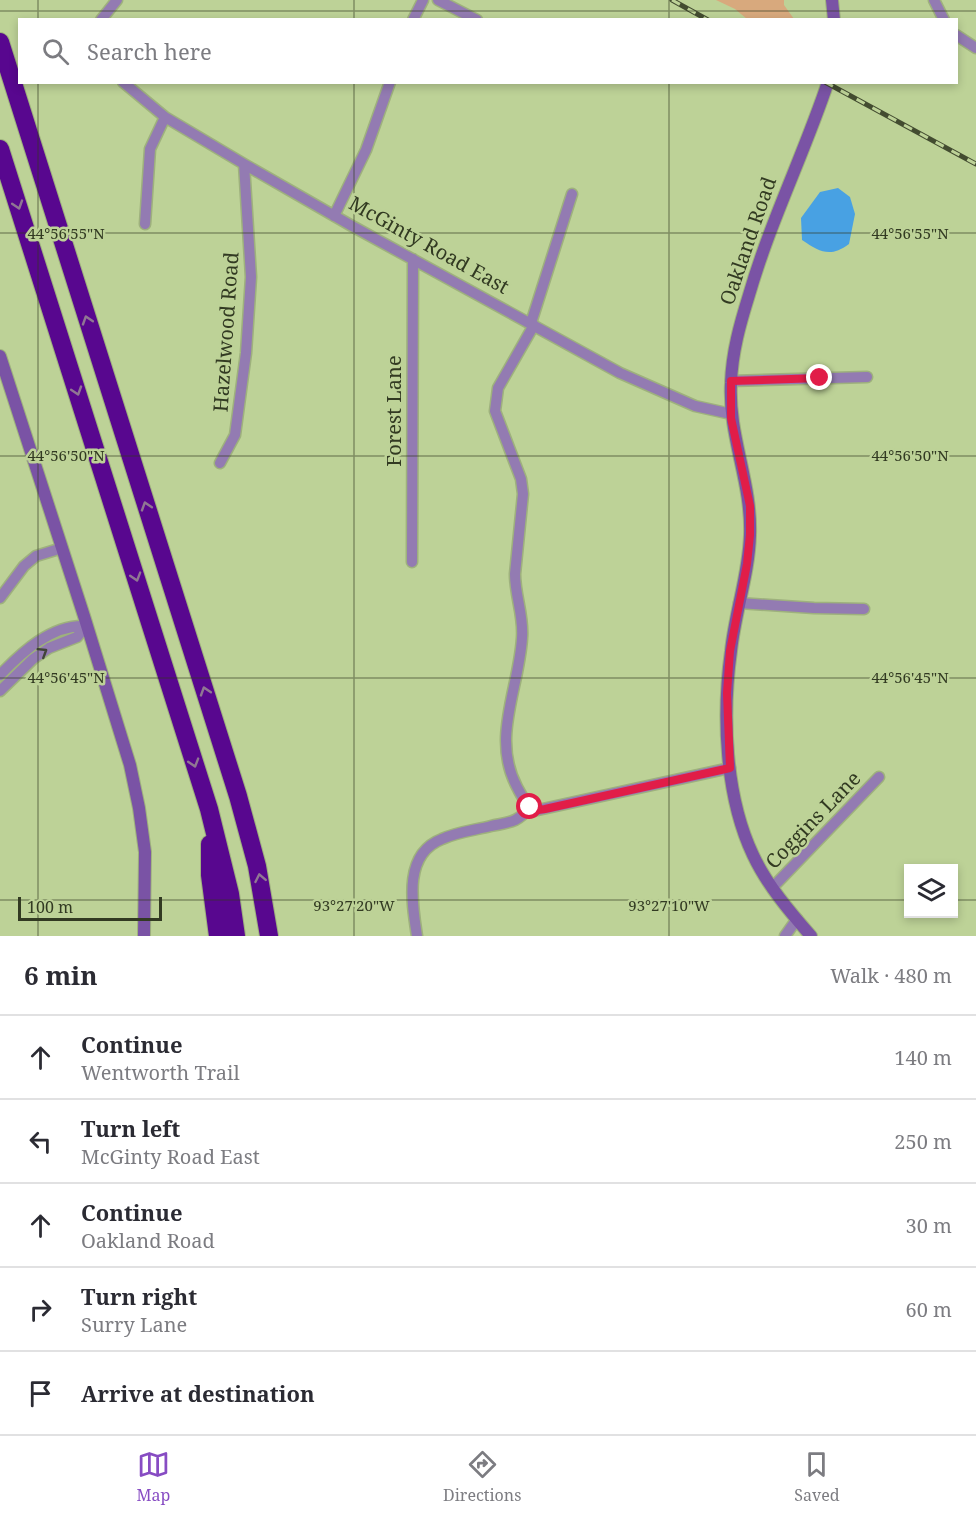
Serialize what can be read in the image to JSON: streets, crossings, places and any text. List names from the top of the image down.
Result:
{
  "streets": {
    "street": [
      "Oakland Road",
      "McGinty Road East",
      "Hazelwood Road",
      "Forest Lane",
      "Coggins Lane"
    ]
  },
  "crossings": [
    ["Oakland Road", "McGinty Road East"],
    ["McGinty Road East", "Hazelwood Road"],
    ["McGinty Road East", "Forest Lane"]
  ],
  "scale_bar": "100 m",
  "page": {
    "search": "Search here",
    "scale": "100 m",
    "heading": ["6 min", "Walk · 480 m"],
    "list": [
      ["Continue", "Wentworth Trail", "140 m"],
      ["Turn left", "McGinty Road East", "250 m"],
      ["Continue", "Oakland Road", "30 m"],
      ["Turn right", "Surry Lane", "60 m"],
      "Arrive at destination"
    ],
    "nav": ["Map", "Directions", "Saved"]
  },
  "coordinates": [
    "44°56'55\"N",
    "44°56'50\"N",
    "44°56'45\"N",
    "93°27'20\"W",
    "93°27'10\"W"
  ]
}
